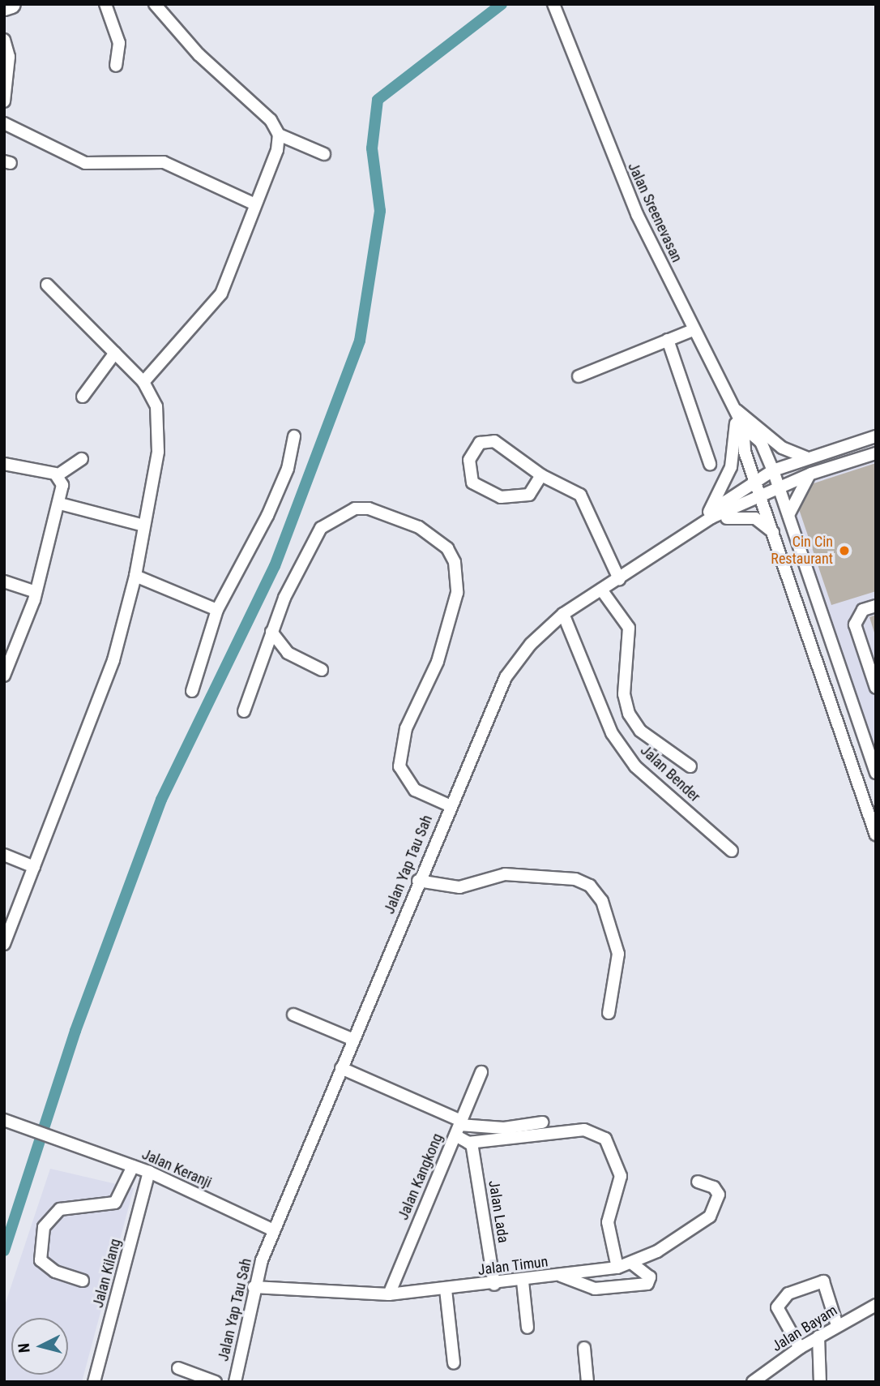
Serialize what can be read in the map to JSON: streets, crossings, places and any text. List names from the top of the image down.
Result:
{
  "streets": {
    "street": [
      "Jalan Sreenevasan",
      "Jalan Bender",
      "Jalan Yap Tau Sah",
      "Jalan Keranji",
      "Jalan Kangkong",
      "Jalan Lada",
      "Jalan Timun",
      "Jalan Kilang",
      "Jalan Bayam"
    ]
  },
  "crossings": [
    ["Jalan Bender", "Jalan Yap Tau Sah"],
    ["Jalan Yap Tau Sah", "Jalan Keranji"],
    ["Jalan Yap Tau Sah", "Jalan Timun"],
    ["Jalan Keranji", "Jalan Kilang"],
    ["Jalan Kangkong", "Jalan Timun"],
    ["Jalan Lada", "Jalan Timun"]
  ],
  "places": ["Cin Cin Restaurant"],
  "north": "left"
}
